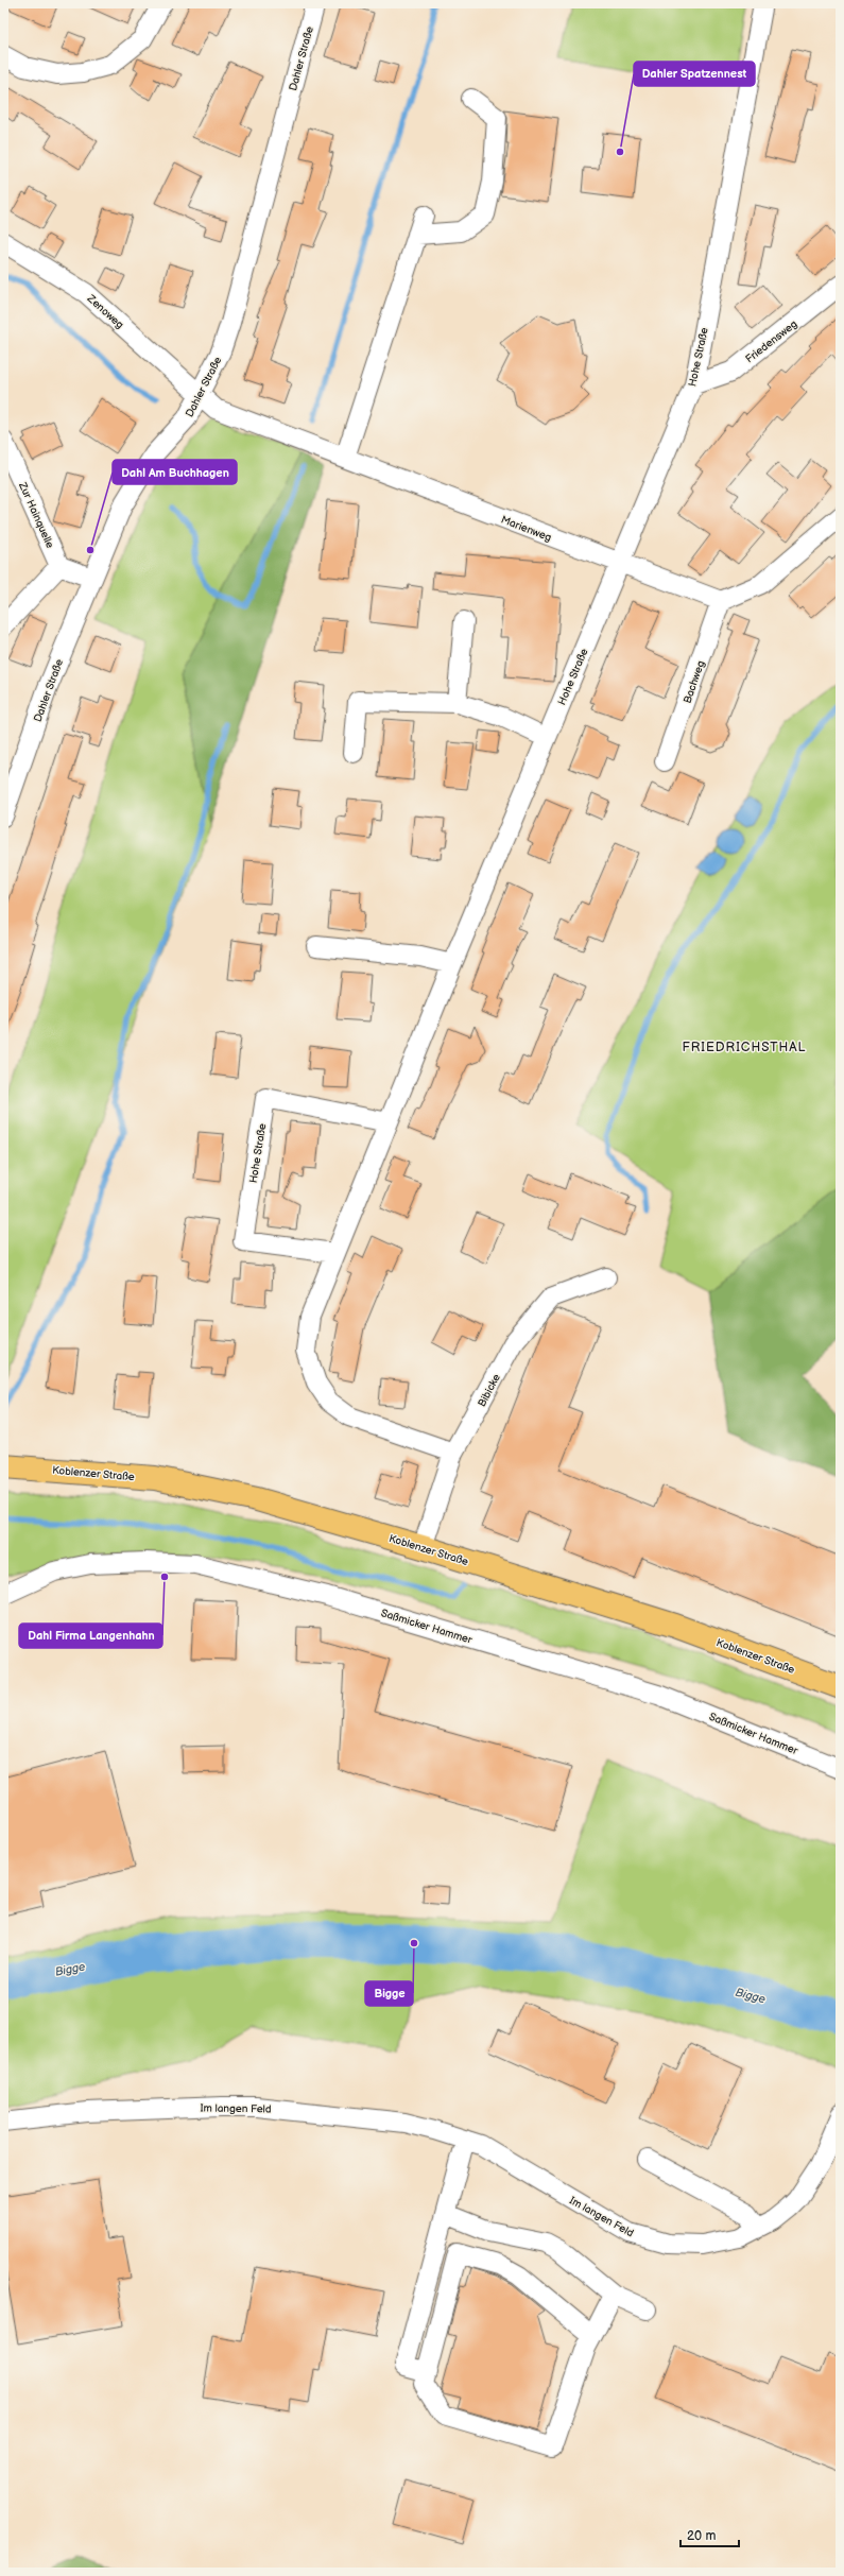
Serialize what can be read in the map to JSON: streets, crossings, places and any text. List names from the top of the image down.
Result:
{
  "streets": {
    "main road": ["Koblenzer Straße"],
    "street": [
      "Dahler Straße",
      "Zenoweg",
      "Friedensweg",
      "Hohe Straße",
      "Zur Hainquelle",
      "Marienweg",
      "Bachweg",
      "Bibicke",
      "Saßmicker Hammer",
      "Im langen Feld"
    ]
  },
  "crossings": [
    ["Dahler Straße", "Zenoweg"],
    ["Dahler Straße", "Marienweg"],
    ["Zenoweg", "Marienweg"],
    ["Friedensweg", "Hohe Straße"],
    ["Hohe Straße", "Marienweg"],
    ["Hohe Straße", "Bibicke"],
    ["Marienweg", "Bachweg"],
    ["Bibicke", "Koblenzer Straße"]
  ],
  "districts": ["FRIEDRICHSTHAL"],
  "water": ["Bigge"],
  "places": [
    "Dahler Spatzennest",
    "Dahl Am Buchhagen",
    "Dahl Firma Langenhahn",
    "Bigge"
  ],
  "scale_bar": "20 m"
}
